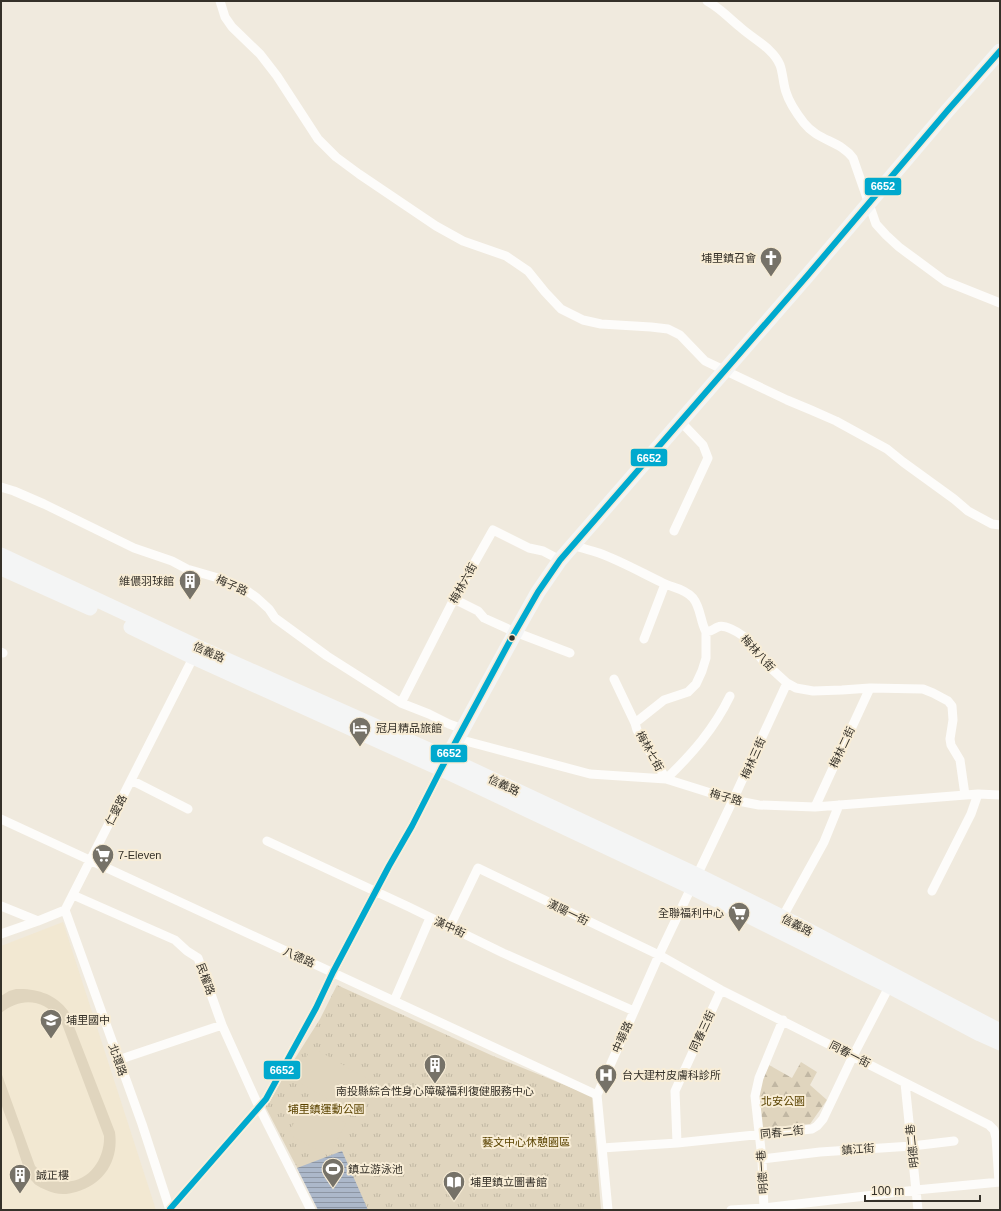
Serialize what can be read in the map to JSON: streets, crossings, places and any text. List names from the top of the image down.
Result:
{
  "streets": {
    "main road": ["信義路"],
    "street": [
      "梅林六街",
      "梅子路",
      "梅林八街",
      "梅林二街",
      "梅林七街",
      "梅林三街",
      "仁愛路",
      "漢陽一街",
      "漢中街",
      "八德路",
      "民權路",
      "同春三街",
      "中華路",
      "同春一街",
      "北環路",
      "同春二街",
      "明德二巷",
      "鎮江街",
      "明德一巷"
    ]
  },
  "crossings": [
    ["梅林六街", "梅子路"],
    ["梅子路", "梅林八街"],
    ["梅子路", "梅林二街"],
    ["梅子路", "梅林七街"],
    ["梅子路", "梅林三街"],
    ["信義路", "梅林三街"],
    ["信義路", "仁愛路"],
    ["信義路", "中華路"],
    ["信義路", "同春二街"],
    ["梅林八街", "梅林二街"],
    ["梅林八街", "梅林三街"],
    ["梅林三街", "中華路"],
    ["仁愛路", "八德路"],
    ["仁愛路", "民權路"],
    ["仁愛路", "北環路"],
    ["漢陽一街", "漢中街"],
    ["漢陽一街", "中華路"],
    ["漢陽一街", "同春一街"],
    ["漢中街", "中華路"],
    ["八德路", "中華路"],
    ["同春三街", "同春一街"],
    ["同春三街", "同春二街"],
    ["中華路", "同春一街"],
    ["中華路", "同春二街"],
    ["同春一街", "同春二街"],
    ["同春一街", "明德二巷"],
    ["同春一街", "明德一巷"],
    ["同春二街", "明德一巷"],
    ["明德二巷", "鎮江街"],
    ["鎮江街", "明德一巷"]
  ],
  "parks": ["北安公園", "埔里鎮運動公園", "藝文中心休憩園區"],
  "places": {
    "church": ["埔里鎮召會"],
    "building": ["維儂羽球館", "南投縣綜合性身心障礙福利復健服務中心", "誠正樓"],
    "hotel": ["冠月精品旅館"],
    "supermarket": ["7-Eleven", "全聯福利中心"],
    "school or university": ["埔里國中"],
    "hospital": ["台大建村皮膚科診所"],
    "sports": ["鎮立游泳池"],
    "library": ["埔里鎮立圖書館"]
  },
  "lines": ["transit line 6652"],
  "scale_bar": "100 m"
}
